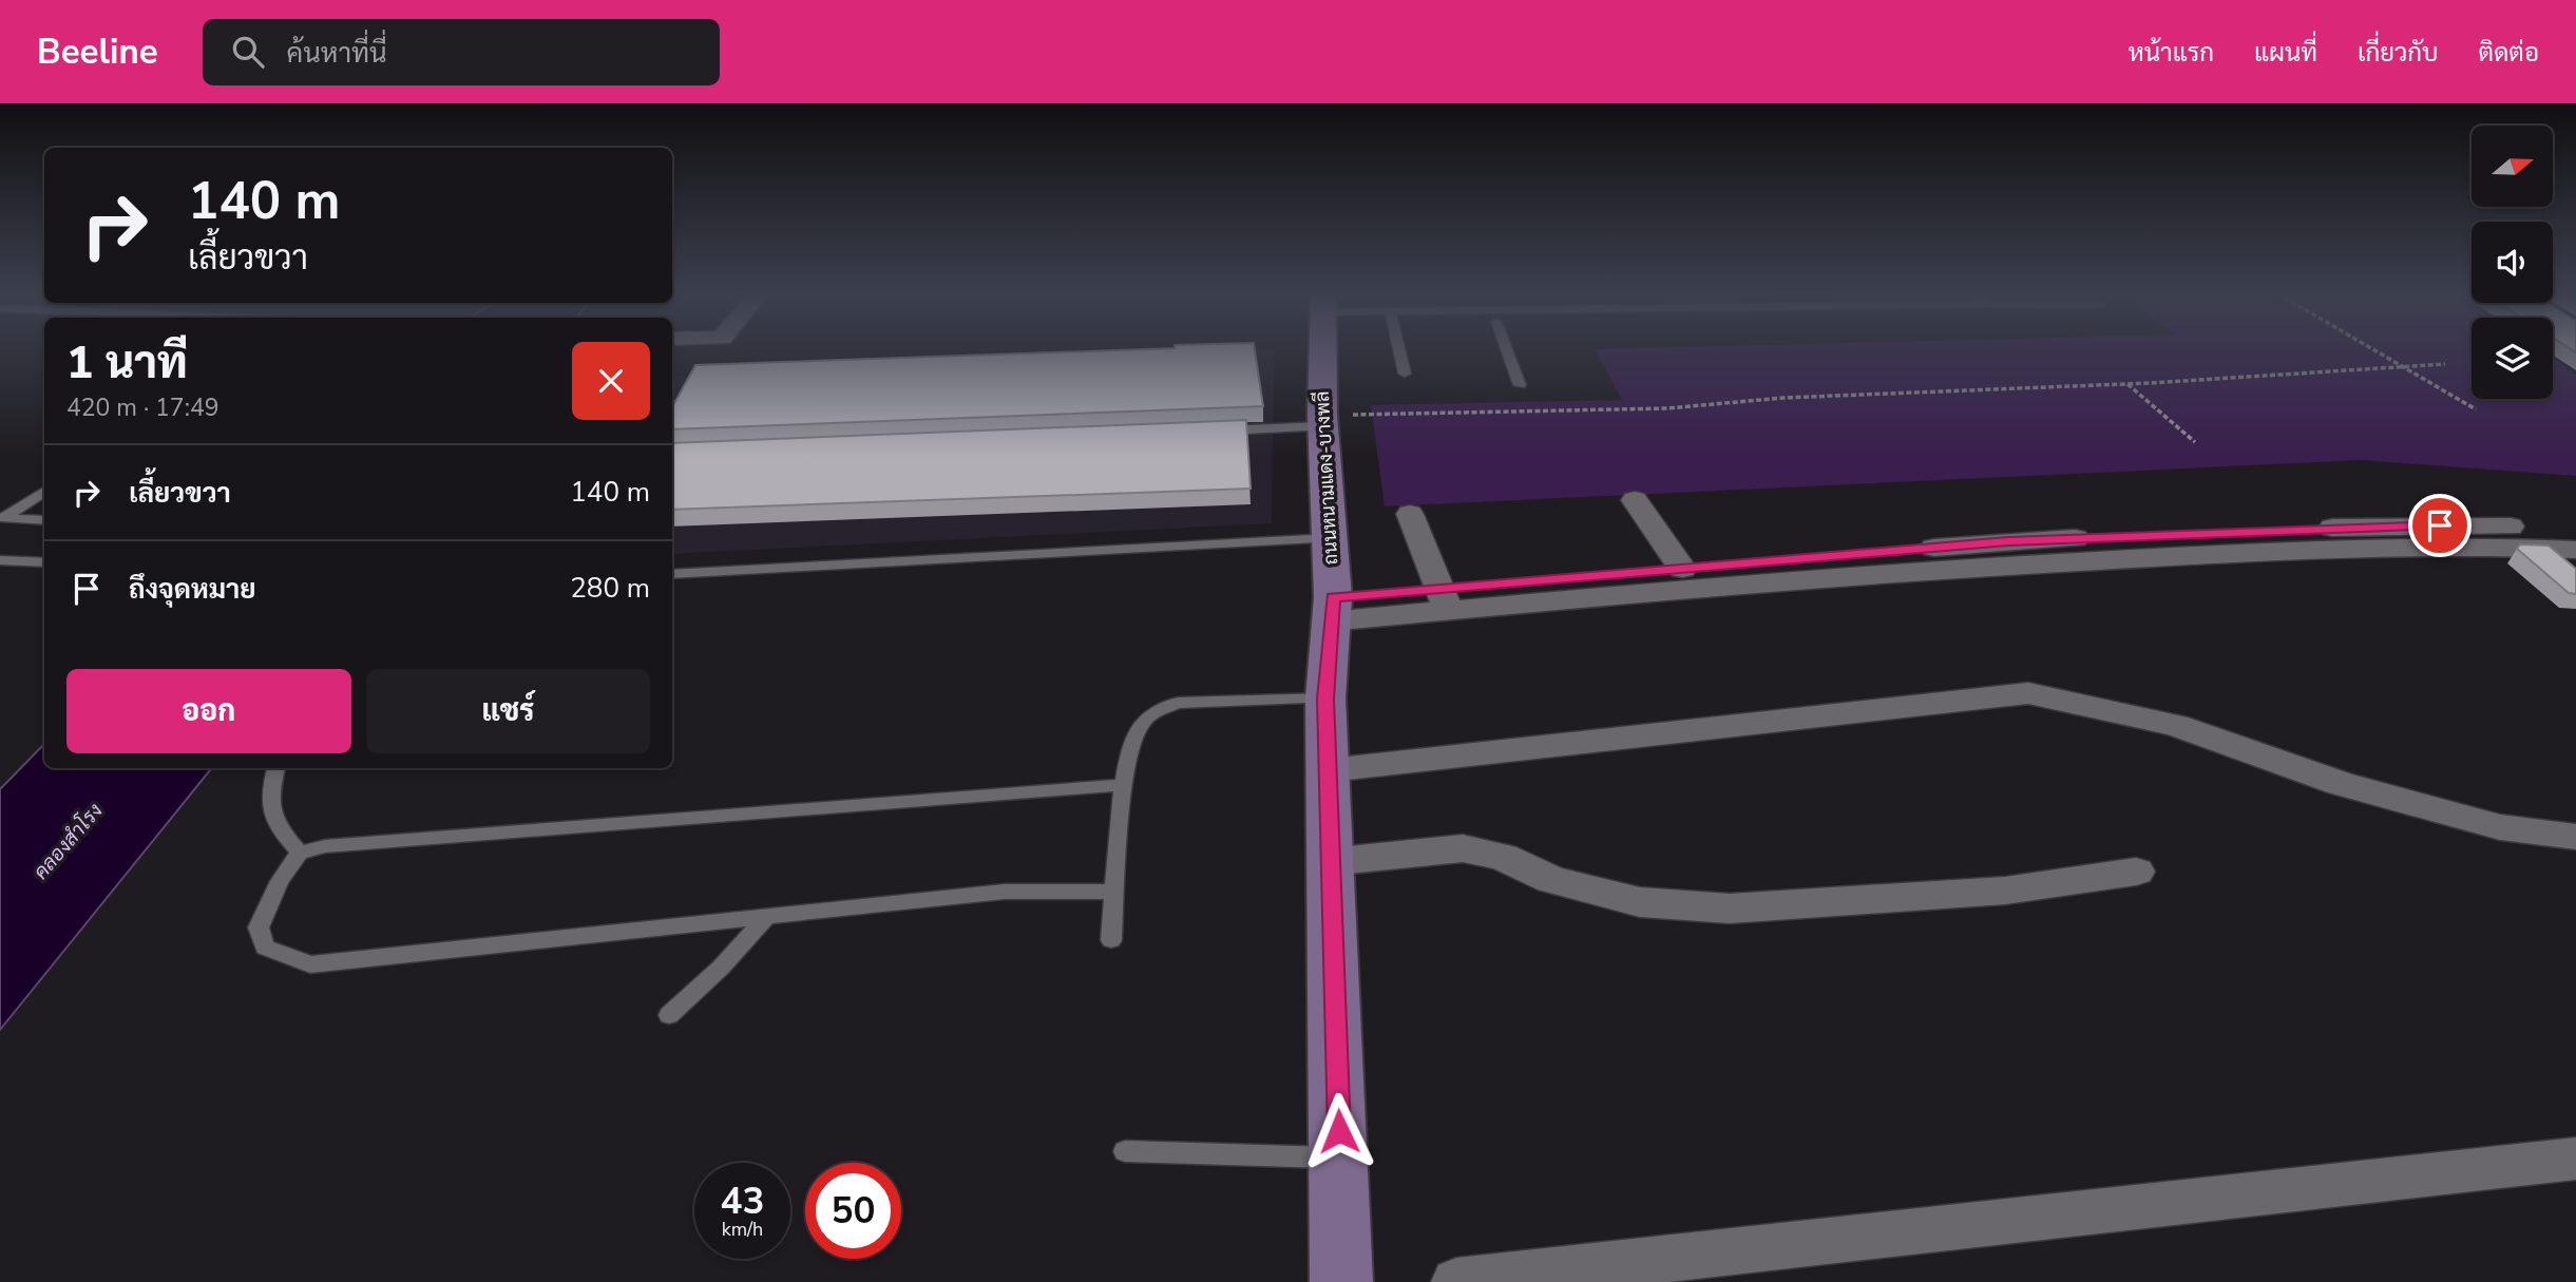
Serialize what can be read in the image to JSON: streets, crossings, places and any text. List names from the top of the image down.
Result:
{
  "streets": {
    "main road": ["ถนนหนามแดง-บางพลี"]
  },
  "water": ["คลองสำโรง"],
  "north": "right",
  "page": {
    "header": "Beeline",
    "search": "ค้นหาที่นี่",
    "nav": [
      "หน้าแรก",
      "แผนที่",
      "เกี่ยวกับ",
      "ติดต่อ"
    ],
    "turn": ["140 m", "เลี้ยวขวา"],
    "heading": ["1 นาที", "420 m · 17:49"],
    "list": [
      {
        "name": "เลี้ยวขวา",
        "value": "140 m"
      },
      {
        "name": "ถึงจุดหมาย",
        "value": "280 m"
      }
    ],
    "buttons": ["ออก", "แชร์"],
    "speed": "43 km/h",
    "limit": "50"
  }
}
